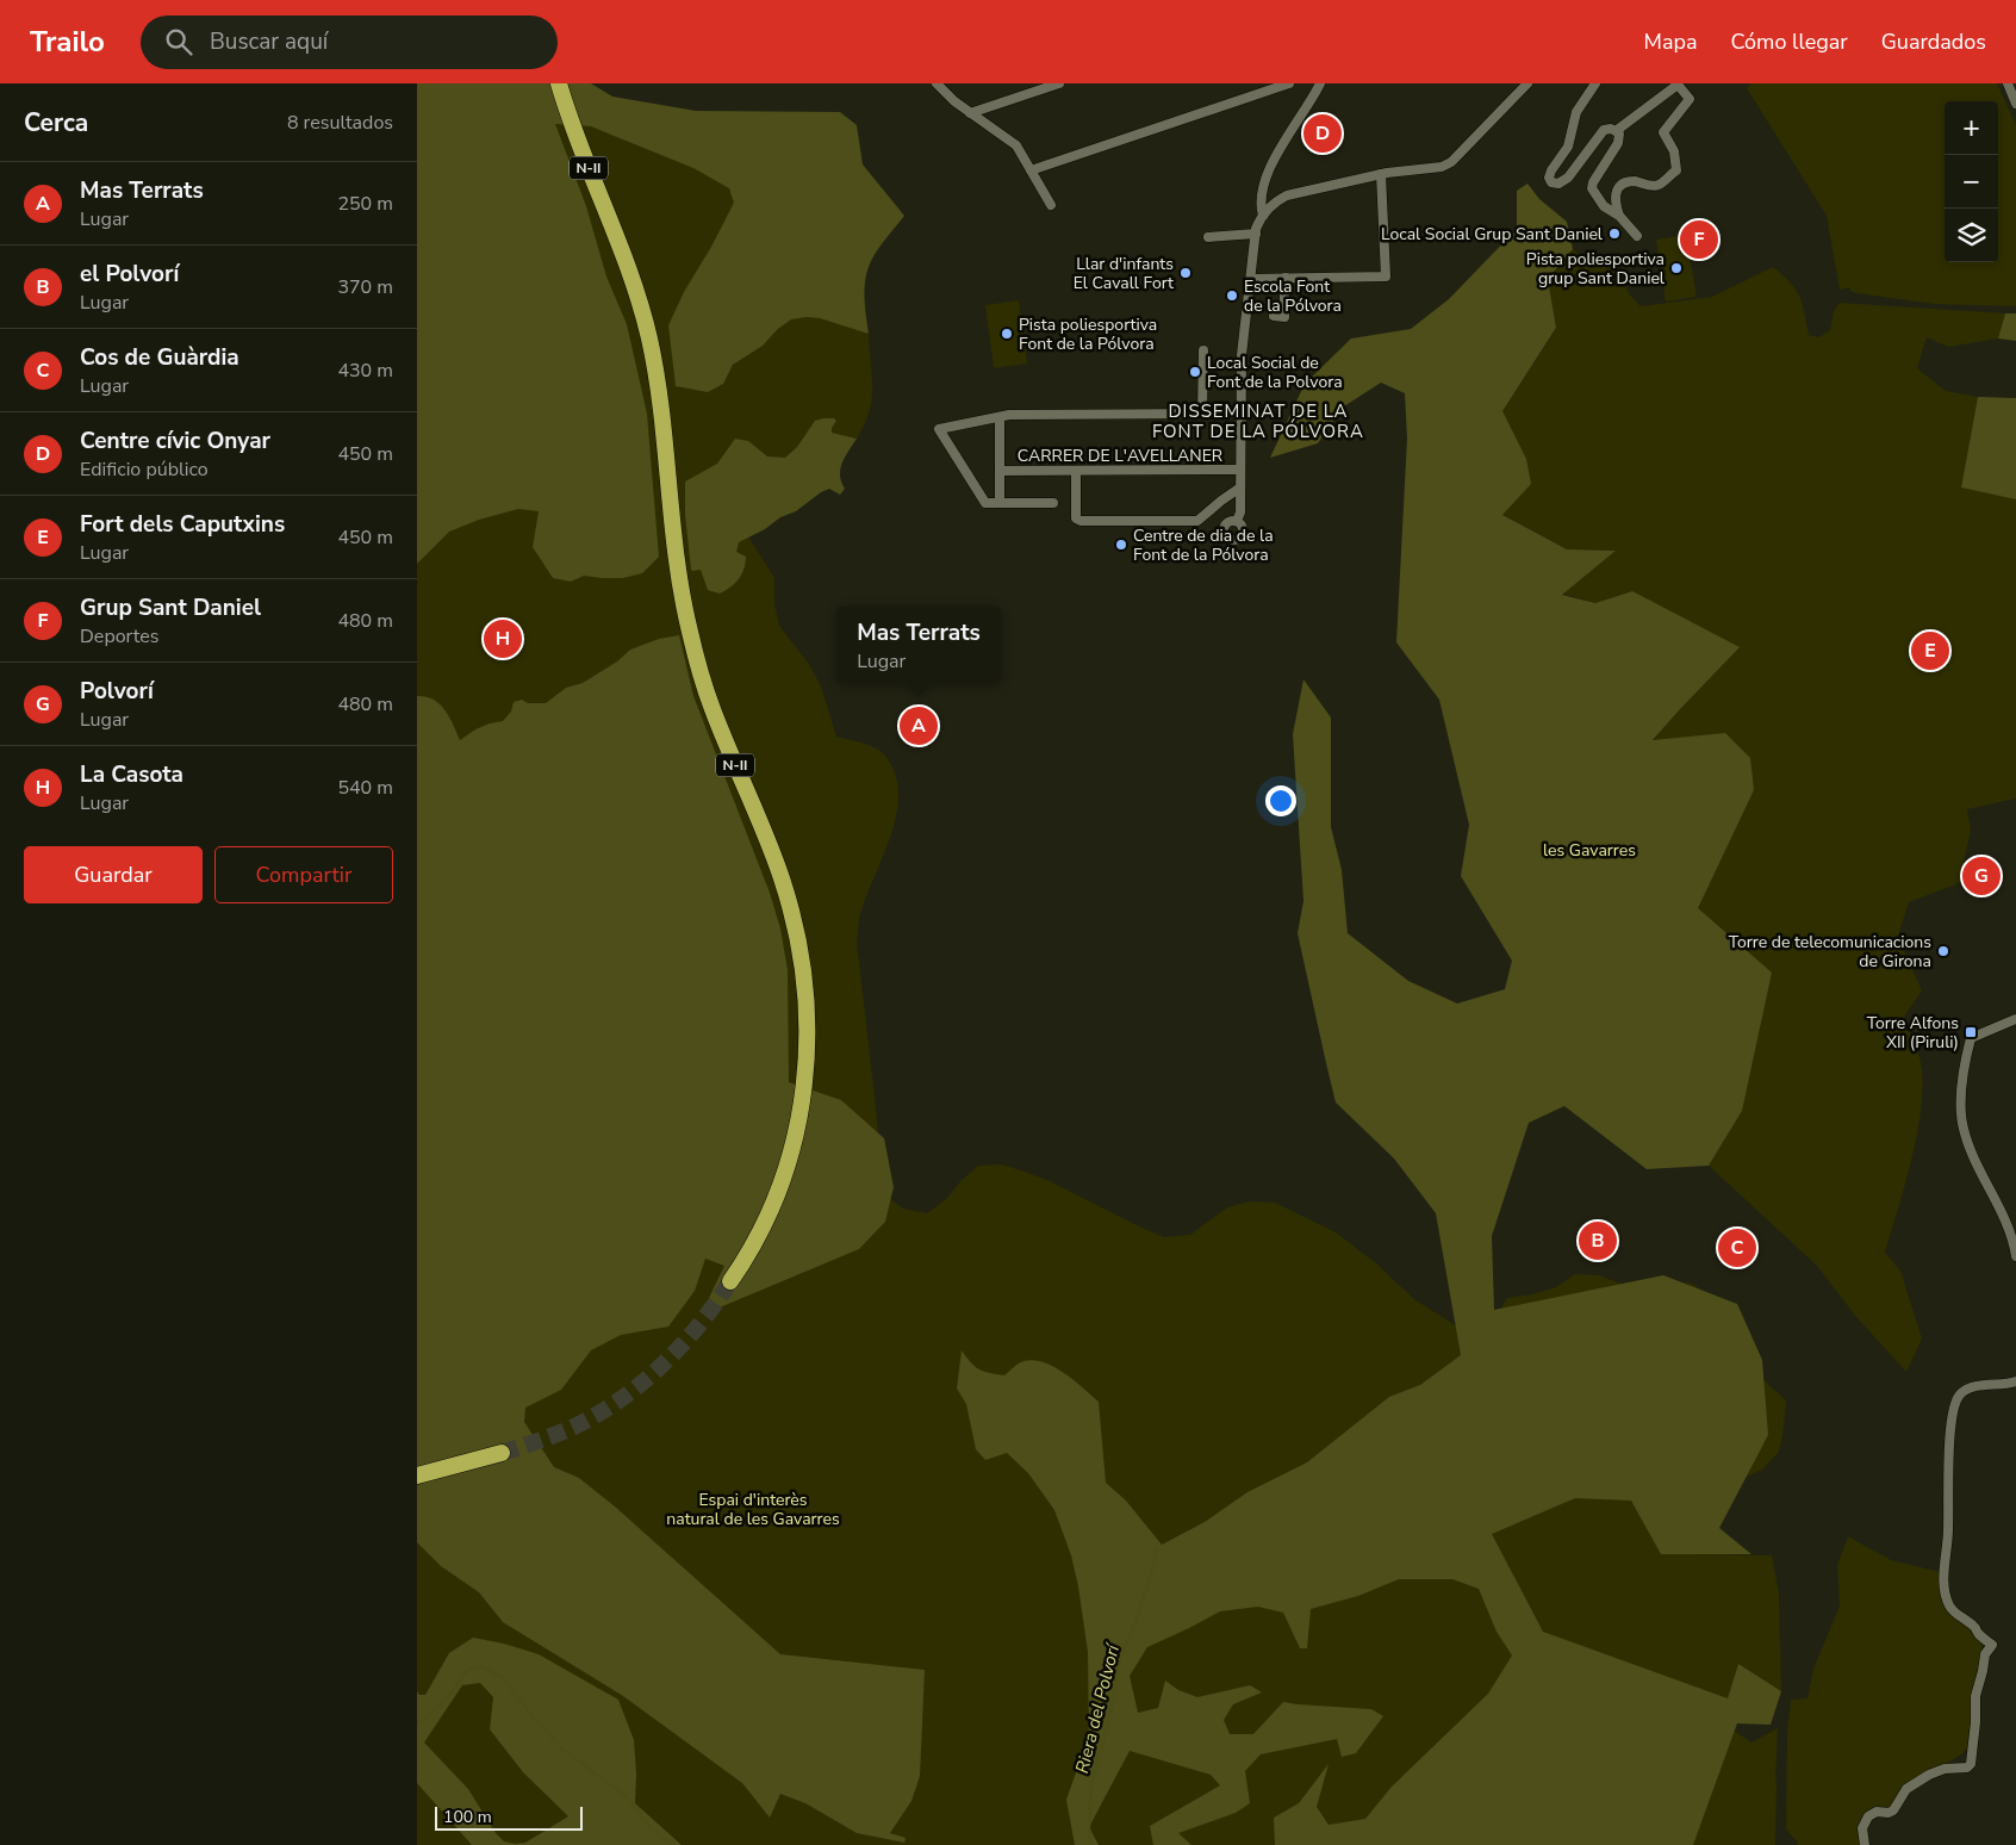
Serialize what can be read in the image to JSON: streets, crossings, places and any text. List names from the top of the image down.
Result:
{
  "streets": {
    "highway": ["N-II"],
    "street": ["CARRER DE L'AVELLANER"]
  },
  "districts": ["DISSEMINAT DE LA FONT DE LA PÓLVORA"],
  "water": ["Riera del Polvorí"],
  "parks": ["les Gavarres", "Espai d'interès natural de les Gavarres"],
  "places": {
    "other": [
      "Local Social Grup Sant Daniel",
      "Pista poliesportiva grup Sant Daniel",
      "Llar d'infants El Cavall Fort",
      "Escola Font de la Pólvora",
      "Pista poliesportiva Font de la Pólvora",
      "Local Social de Font de la Polvora",
      "Centre de dia de la Font de la Pólvora",
      "Torre de telecomunicacions de Girona"
    ],
    "transit": ["Torre Alfons XII (Piruli)"]
  },
  "scale_bar": "100 m",
  "page": {
    "header": "Trailo",
    "search": "Buscar aquí",
    "nav": ["Mapa", "Cómo llegar", "Guardados"],
    "heading": ["Cerca", "8 resultados"],
    "map_buttons": ["+", "−"],
    "pins": [
      "D",
      "F",
      "H",
      "E",
      "A",
      "G",
      "B",
      "C"
    ],
    "list": [
      {
        "mark": "A",
        "name": "Mas Terrats",
        "note": "Lugar",
        "value": "250 m"
      },
      {
        "mark": "B",
        "name": "el Polvorí",
        "note": "Lugar",
        "value": "370 m"
      },
      {
        "mark": "C",
        "name": "Cos de Guàrdia",
        "note": "Lugar",
        "value": "430 m"
      },
      {
        "mark": "D",
        "name": "Centre cívic Onyar",
        "note": "Edificio público",
        "value": "450 m"
      },
      {
        "mark": "E",
        "name": "Fort dels Caputxins",
        "note": "Lugar",
        "value": "450 m"
      },
      {
        "mark": "F",
        "name": "Grup Sant Daniel",
        "note": "Deportes",
        "value": "480 m"
      },
      {
        "mark": "G",
        "name": "Polvorí",
        "note": "Lugar",
        "value": "480 m"
      },
      {
        "mark": "H",
        "name": "La Casota",
        "note": "Lugar",
        "value": "540 m"
      }
    ],
    "popup": ["Mas Terrats", "Lugar"],
    "buttons": ["Guardar", "Compartir"],
    "scale": "100 m"
  }
}
